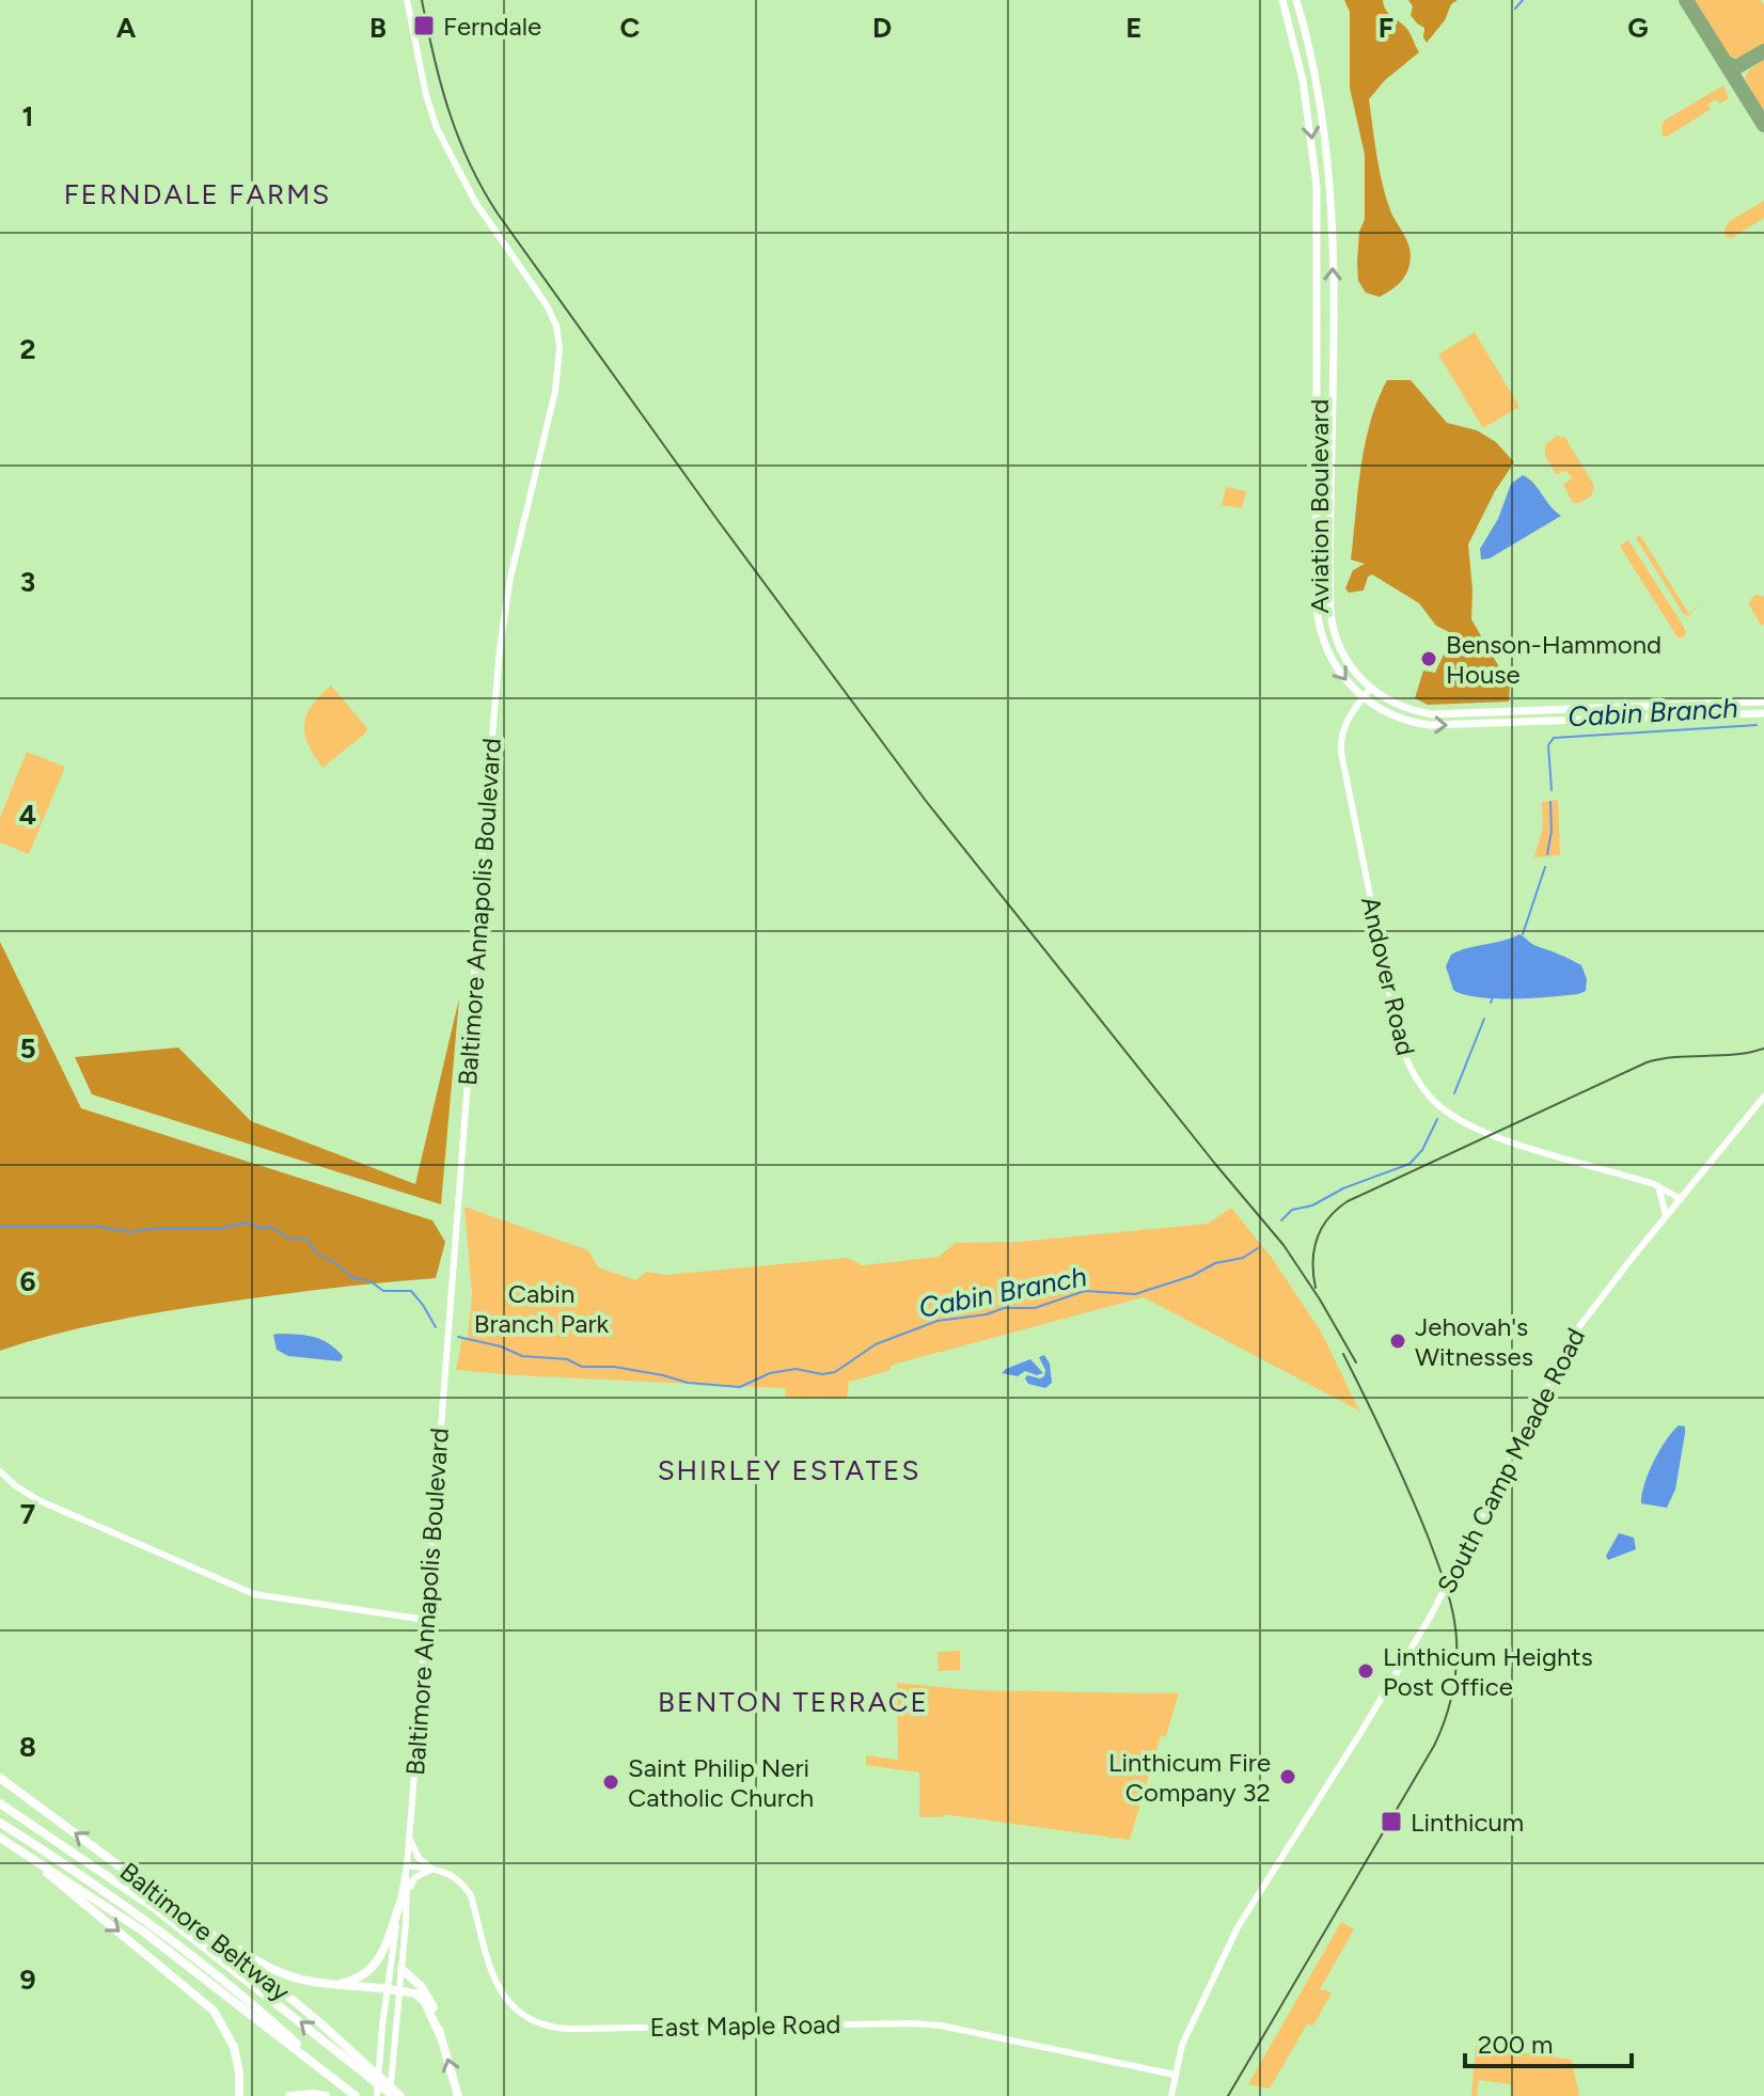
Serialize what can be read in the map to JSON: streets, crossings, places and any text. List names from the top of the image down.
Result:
{
  "streets": {
    "highway": ["Baltimore Beltway"],
    "main road": [
      "Aviation Boulevard",
      "Baltimore Annapolis Boulevard",
      "Andover Road",
      "South Camp Meade Road",
      "East Maple Road"
    ]
  },
  "crossings": [
    ["Aviation Boulevard", "Andover Road"],
    ["Baltimore Annapolis Boulevard", "East Maple Road"],
    ["Andover Road", "South Camp Meade Road"],
    ["South Camp Meade Road", "East Maple Road"]
  ],
  "districts": ["FERNDALE FARMS", "SHIRLEY ESTATES", "BENTON TERRACE"],
  "water": ["Cabin Branch"],
  "parks": ["Cabin Branch Park"],
  "places": {
    "transit": ["Ferndale", "Linthicum"],
    "other": [
      "Benson-Hammond House",
      "Jehovah's Witnesses",
      "Linthicum Heights Post Office",
      "Linthicum Fire Company 32",
      "Saint Philip Neri Catholic Church"
    ]
  },
  "scale_bar": "200 m",
  "grid": {
    "columns": [
      "A",
      "B",
      "C",
      "D",
      "E",
      "F",
      "G"
    ],
    "rows": [
      "1",
      "2",
      "3",
      "4",
      "5",
      "6",
      "7",
      "8",
      "9"
    ]
  }
}
